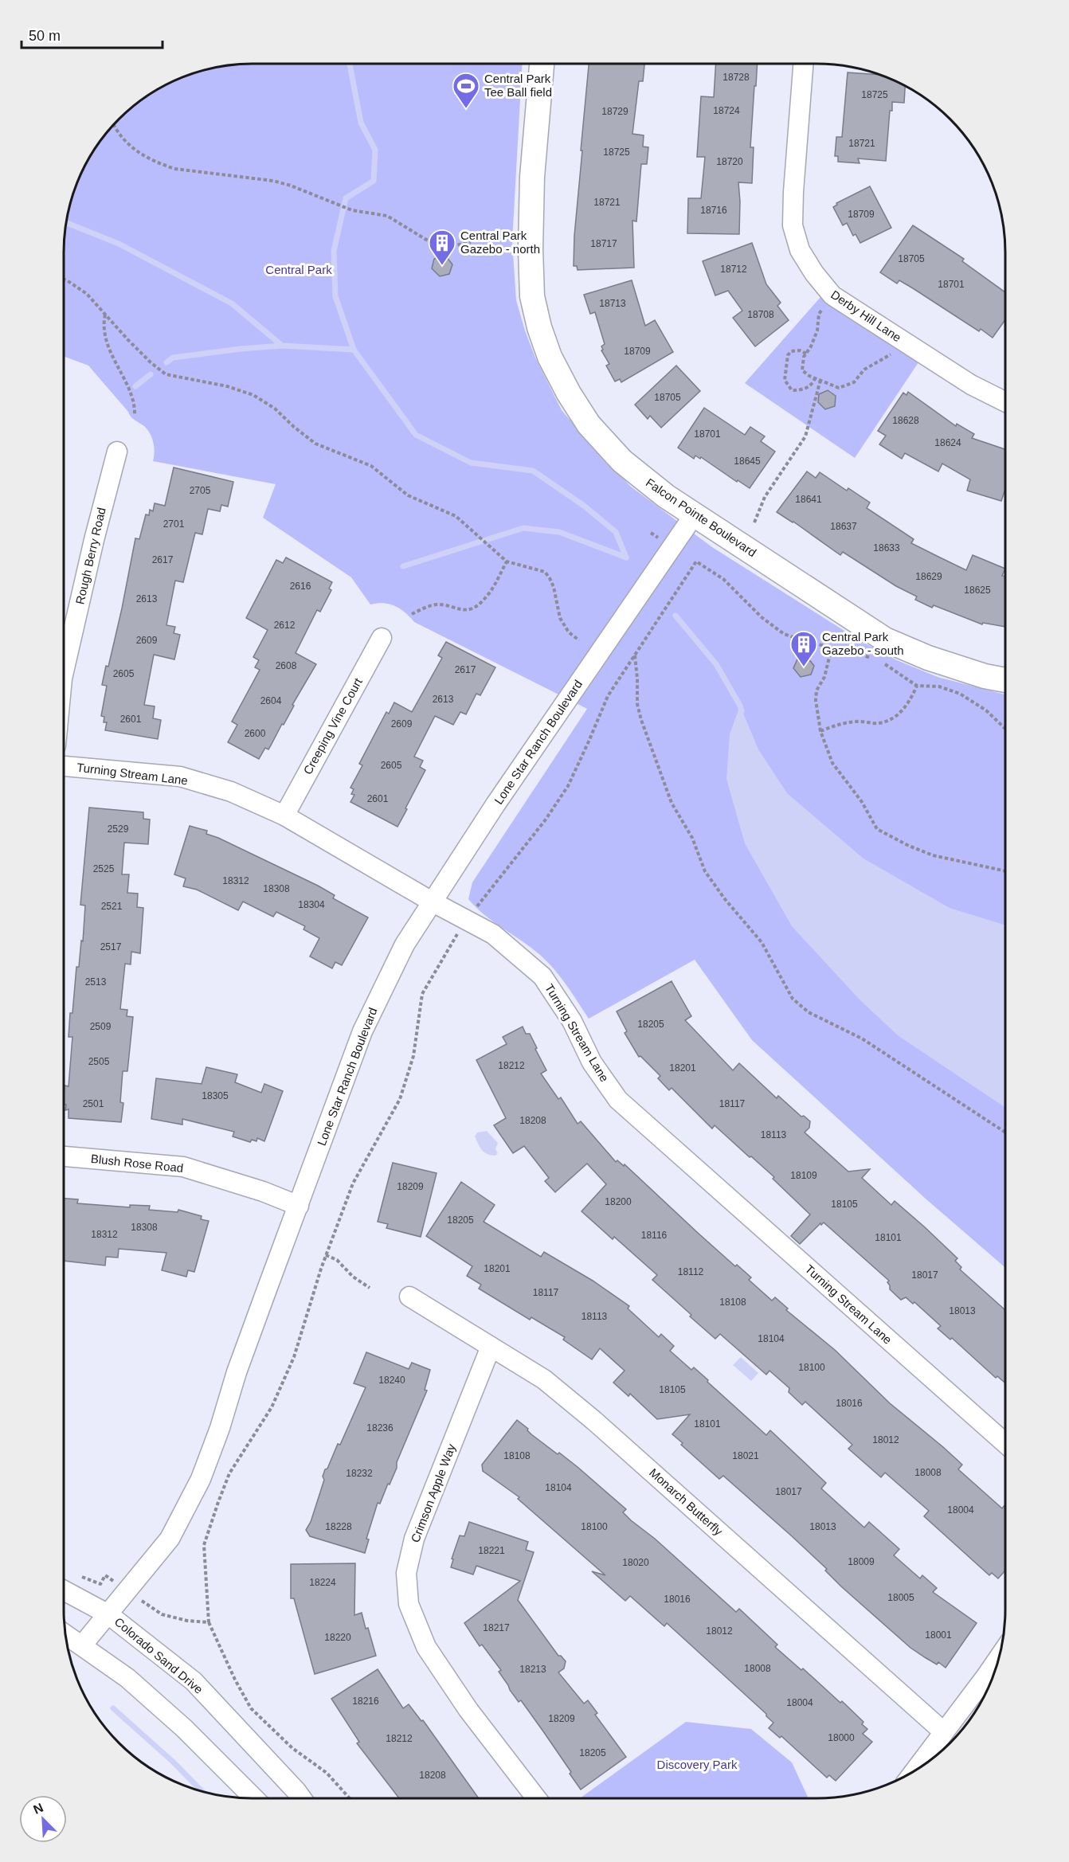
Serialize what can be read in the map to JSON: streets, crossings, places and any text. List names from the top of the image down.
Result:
{
  "streets": {
    "street": [
      "Derby Hill Lane",
      "Falcon Pointe Boulevard",
      "Rough Berry Road",
      "Creeping Vine Court",
      "Lone Star Ranch Boulevard",
      "Turning Stream Lane",
      "Blush Rose Road",
      "Crimson Apple Way",
      "Monarch Butterfly",
      "Colorado Sand Drive"
    ]
  },
  "crossings": [
    ["Falcon Pointe Boulevard", "Lone Star Ranch Boulevard"],
    ["Creeping Vine Court", "Turning Stream Lane"],
    ["Lone Star Ranch Boulevard", "Turning Stream Lane"],
    ["Lone Star Ranch Boulevard", "Blush Rose Road"],
    ["Lone Star Ranch Boulevard", "Colorado Sand Drive"],
    ["Crimson Apple Way", "Monarch Butterfly"]
  ],
  "parks": ["Central Park", "Discovery Park"],
  "places": {
    "sports": ["Central Park Tee Ball field"],
    "building": ["Central Park Gazebo - north", "Central Park Gazebo - south"]
  },
  "house_numbers": [
    "18728",
    "18725",
    "18724",
    "18729",
    "18721",
    "18725",
    "18720",
    "18721",
    "18716",
    "18709",
    "18717",
    "18705",
    "18712",
    "18701",
    "18713",
    "18708",
    "18709",
    "18705",
    "18628",
    "18701",
    "18624",
    "18645",
    "2705",
    "18641",
    "2701",
    "18637",
    "18633",
    "2617",
    "18629",
    "2616",
    "18625",
    "2613",
    "2612",
    "2609",
    "2608",
    "2617",
    "2605",
    "2613",
    "2604",
    "2601",
    "2609",
    "2600",
    "2605",
    "2601",
    "2529",
    "2525",
    "18312",
    "18308",
    "18304",
    "2521",
    "2517",
    "2513",
    "18205",
    "2509",
    "2505",
    "18212",
    "18201",
    "18305",
    "2501",
    "18117",
    "18208",
    "18113",
    "18109",
    "18209",
    "18200",
    "18105",
    "18205",
    "18308",
    "18312",
    "18116",
    "18101",
    "18201",
    "18112",
    "18017",
    "18117",
    "18108",
    "18013",
    "18113",
    "18104",
    "18100",
    "18240",
    "18105",
    "18016",
    "18101",
    "18236",
    "18012",
    "18108",
    "18021",
    "18008",
    "18232",
    "18104",
    "18017",
    "18004",
    "18228",
    "18100",
    "18013",
    "18221",
    "18009",
    "18020",
    "18224",
    "18005",
    "18016",
    "18217",
    "18012",
    "18001",
    "18220",
    "18008",
    "18213",
    "18216",
    "18004",
    "18209",
    "18000",
    "18212",
    "18205",
    "18208"
  ],
  "scale_bar": "50 m",
  "north": "top left"
}
